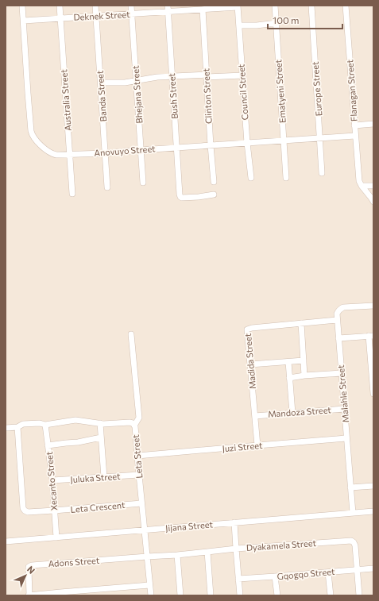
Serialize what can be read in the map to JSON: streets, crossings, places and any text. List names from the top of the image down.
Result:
{
  "streets": {
    "street": [
      "Deknek Street",
      "Europe Street",
      "Flanagan Street",
      "Ematyeni Street",
      "Council Street",
      "Bhejana Street",
      "Banda Street",
      "Bush Street",
      "Clinton Street",
      "Australia Street",
      "Anovuyo Street",
      "Madida Street",
      "Malahle Street",
      "Mandoza Street",
      "Juzi Street",
      "Leta Street",
      "Juluka Street",
      "Xecanto Street",
      "Leta Crescent",
      "Jijana Street",
      "Dyakamela Street",
      "Adons Street",
      "Gqogqo Street"
    ]
  },
  "crossings": [
    ["Deknek Street", "Council Street"],
    ["Deknek Street", "Bhejana Street"],
    ["Deknek Street", "Banda Street"],
    ["Deknek Street", "Bush Street"],
    ["Deknek Street", "Clinton Street"],
    ["Deknek Street", "Australia Street"],
    ["Deknek Street", "Anovuyo Street"],
    ["Europe Street", "Anovuyo Street"],
    ["Flanagan Street", "Anovuyo Street"],
    ["Ematyeni Street", "Anovuyo Street"],
    ["Council Street", "Anovuyo Street"],
    ["Bhejana Street", "Anovuyo Street"],
    ["Banda Street", "Anovuyo Street"],
    ["Bush Street", "Anovuyo Street"],
    ["Clinton Street", "Anovuyo Street"],
    ["Australia Street", "Anovuyo Street"],
    ["Madida Street", "Malahle Street"],
    ["Madida Street", "Mandoza Street"],
    ["Madida Street", "Juzi Street"],
    ["Malahle Street", "Mandoza Street"],
    ["Malahle Street", "Juzi Street"],
    ["Malahle Street", "Jijana Street"],
    ["Juzi Street", "Leta Street"],
    ["Leta Street", "Juluka Street"],
    ["Leta Street", "Xecanto Street"],
    ["Leta Street", "Leta Crescent"],
    ["Leta Street", "Jijana Street"],
    ["Leta Street", "Dyakamela Street"],
    ["Leta Street", "Adons Street"],
    ["Juluka Street", "Xecanto Street"],
    ["Xecanto Street", "Leta Crescent"],
    ["Xecanto Street", "Jijana Street"],
    ["Dyakamela Street", "Adons Street"],
    ["Dyakamela Street", "Gqogqo Street"]
  ],
  "scale_bar": "100 m",
  "north": "top right"
}
